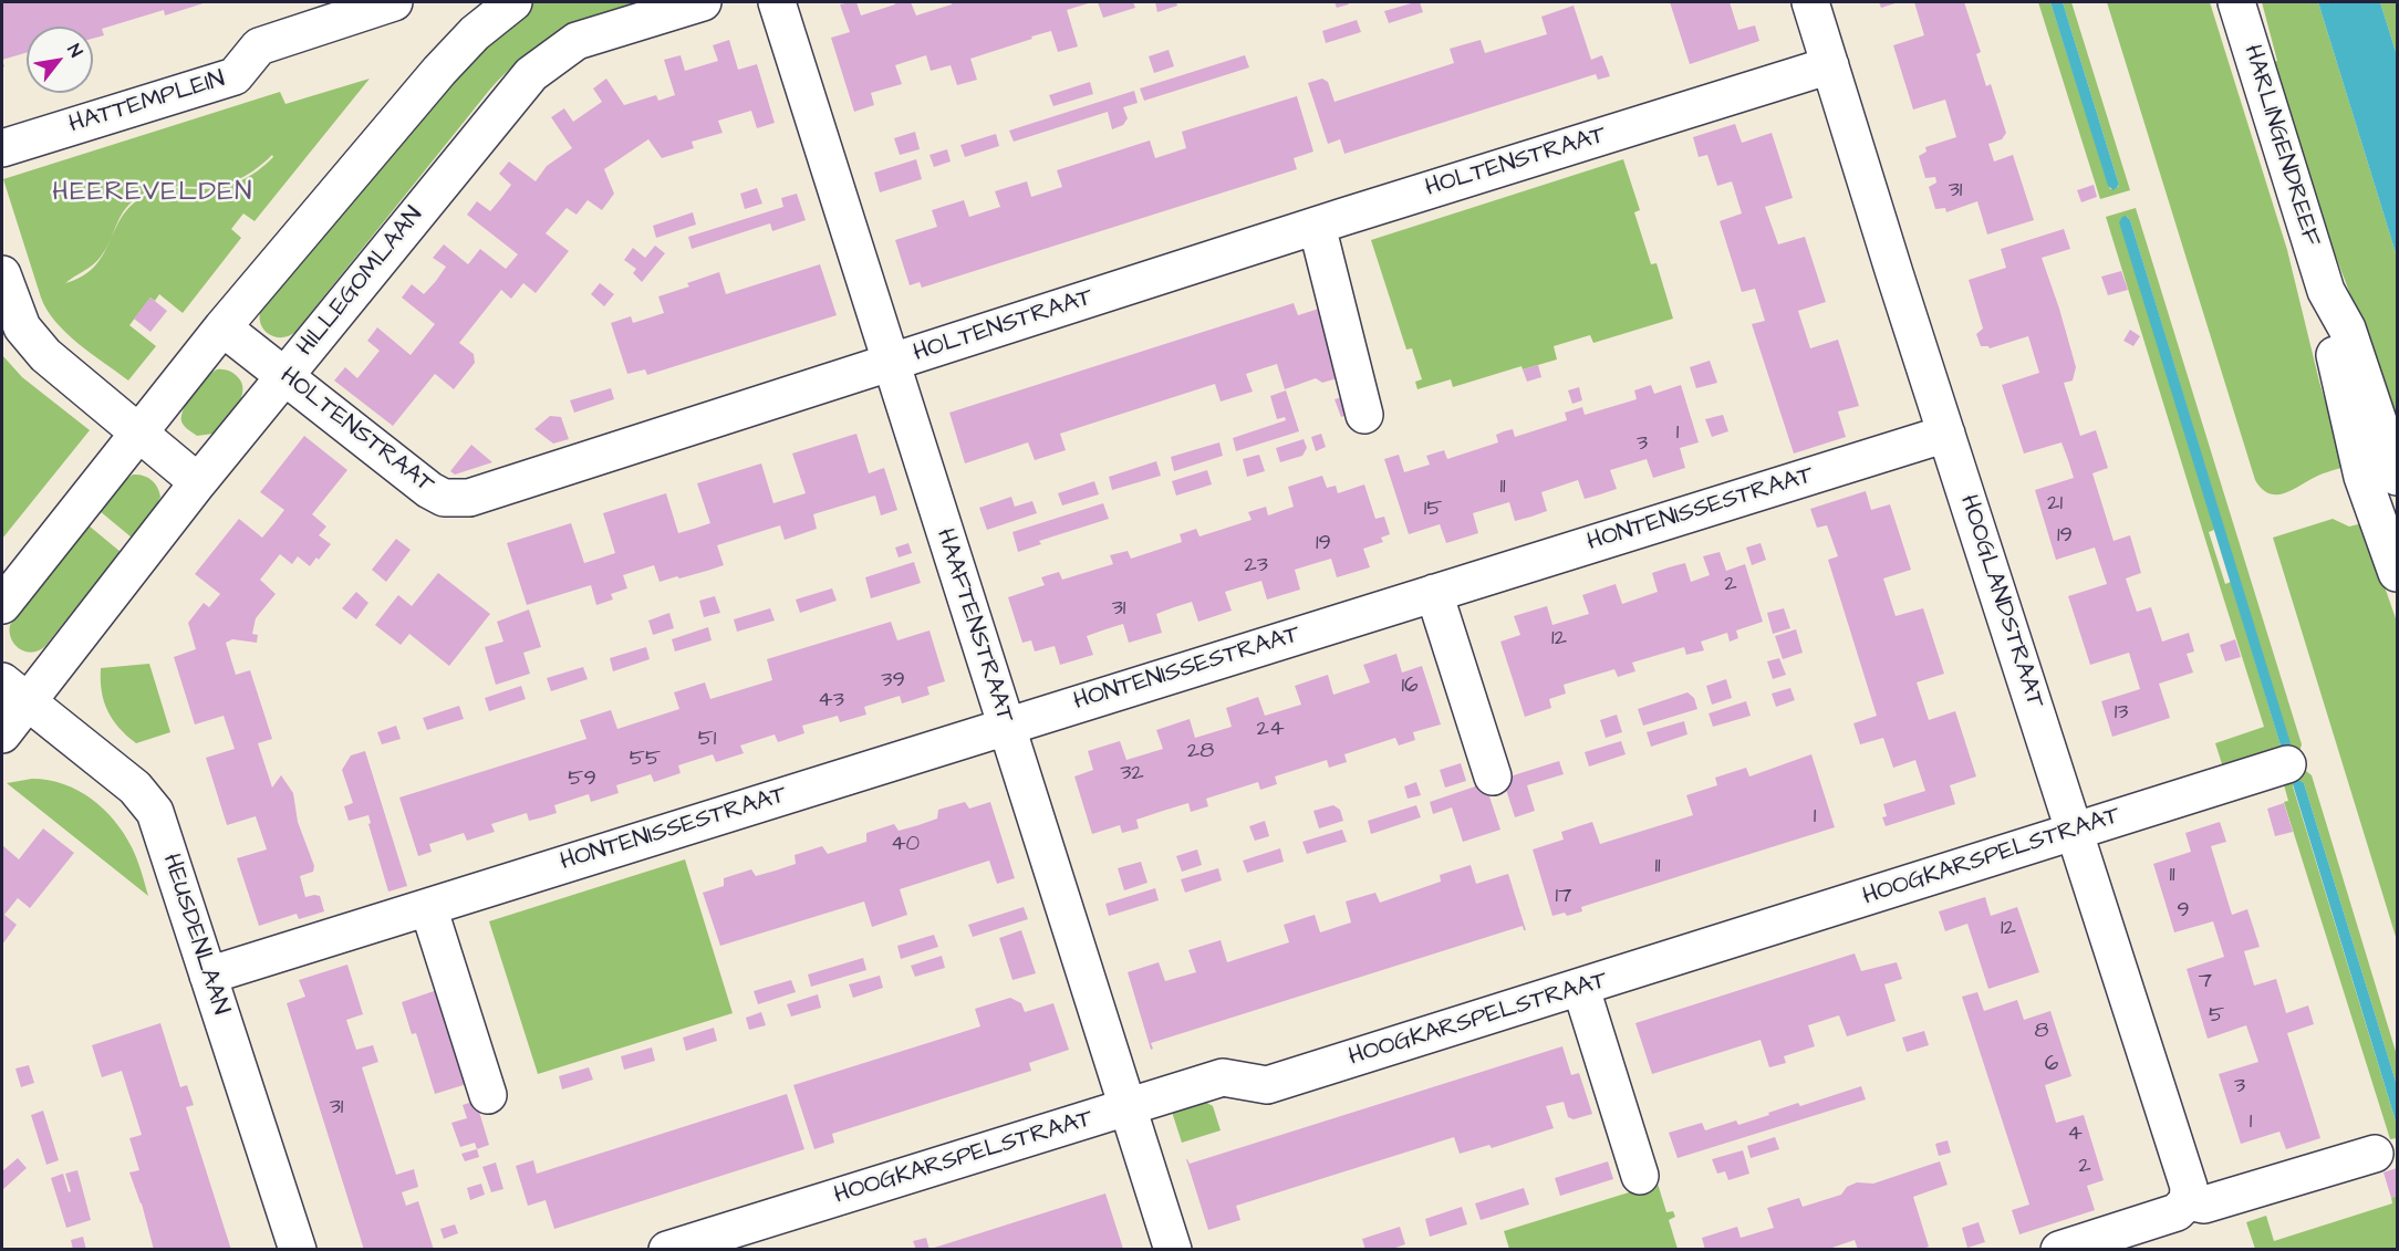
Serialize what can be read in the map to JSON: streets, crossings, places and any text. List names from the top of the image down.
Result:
{
  "streets": {
    "street": [
      "HATTEMPLEIN",
      "HARLINGENDREEF",
      "HOLTENSTRAAT",
      "HILLEGOMLAAN",
      "HONTENISSESTRAAT",
      "HOOGLANDSTRAAT",
      "HAAFTENSTRAAT",
      "HOOGKARSPELSTRAAT",
      "HEUSDENLAAN"
    ]
  },
  "crossings": [
    ["HOLTENSTRAAT", "HILLEGOMLAAN"],
    ["HOLTENSTRAAT", "HOOGLANDSTRAAT"],
    ["HOLTENSTRAAT", "HAAFTENSTRAAT"],
    ["HILLEGOMLAAN", "HEUSDENLAAN"],
    ["HONTENISSESTRAAT", "HOOGLANDSTRAAT"],
    ["HONTENISSESTRAAT", "HAAFTENSTRAAT"],
    ["HONTENISSESTRAAT", "HEUSDENLAAN"],
    ["HOOGLANDSTRAAT", "HOOGKARSPELSTRAAT"],
    ["HAAFTENSTRAAT", "HOOGKARSPELSTRAAT"]
  ],
  "districts": ["HEEREVELDEN"],
  "house_numbers": [
    "31",
    "1",
    "3",
    "11",
    "21",
    "15",
    "19",
    "19",
    "23",
    "2",
    "31",
    "12",
    "39",
    "16",
    "43",
    "13",
    "24",
    "51",
    "28",
    "55",
    "32",
    "59",
    "1",
    "40",
    "11",
    "11",
    "17",
    "9",
    "12",
    "7",
    "5",
    "8",
    "6",
    "3",
    "31",
    "1",
    "4",
    "2"
  ],
  "north": "top right"
}
